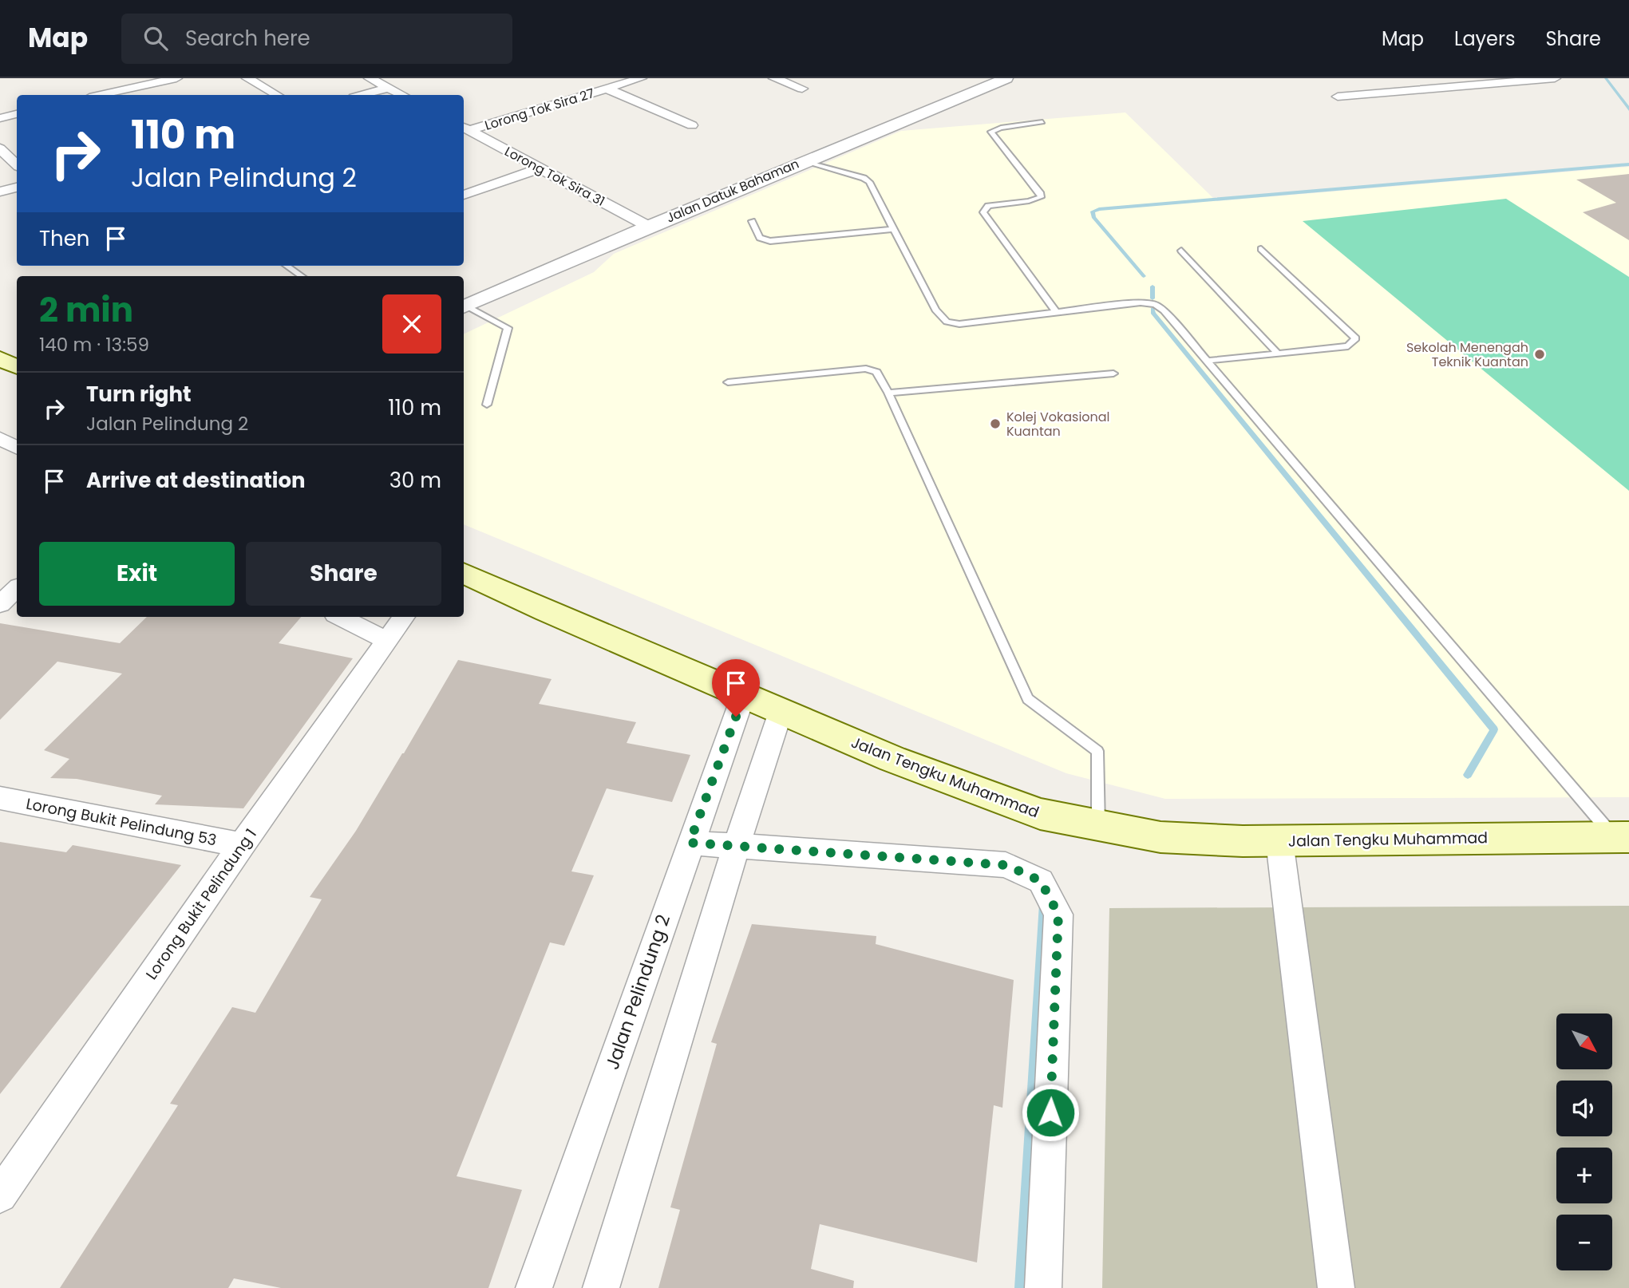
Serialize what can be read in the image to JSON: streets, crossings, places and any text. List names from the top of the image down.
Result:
{
  "streets": {
    "main road": ["Jalan Tengku Muhammad"],
    "street": [
      "Lorong Tok Sira 27",
      "Lorong Tok Sira 31",
      "Jalan Datuk Bahaman",
      "Lorong Bukit Pelindung 53",
      "Lorong Bukit Pelindung 1",
      "Jalan Pelindung 2"
    ]
  },
  "crossings": [
    ["Lorong Tok Sira 27", "Lorong Tok Sira 31"],
    ["Lorong Tok Sira 31", "Jalan Datuk Bahaman"],
    ["Jalan Tengku Muhammad", "Jalan Pelindung 2"],
    ["Lorong Bukit Pelindung 53", "Lorong Bukit Pelindung 1"]
  ],
  "places": ["Sekolah Menengah Teknik Kuantan", "Kolej Vokasional Kuantan"],
  "north": "bottom right",
  "page": {
    "header": "Map",
    "search": "Search here",
    "nav": ["Map", "Layers", "Share"],
    "turn": ["110 m", "Jalan Pelindung 2"],
    "then": "Then",
    "heading": ["2 min", "140 m · 13:59"],
    "list": [
      {
        "name": "Turn right",
        "note": "Jalan Pelindung 2",
        "value": "110 m"
      },
      {
        "name": "Arrive at destination",
        "value": "30 m"
      }
    ],
    "buttons": ["Exit", "Share"],
    "map_buttons": ["+", "−"]
  }
}
